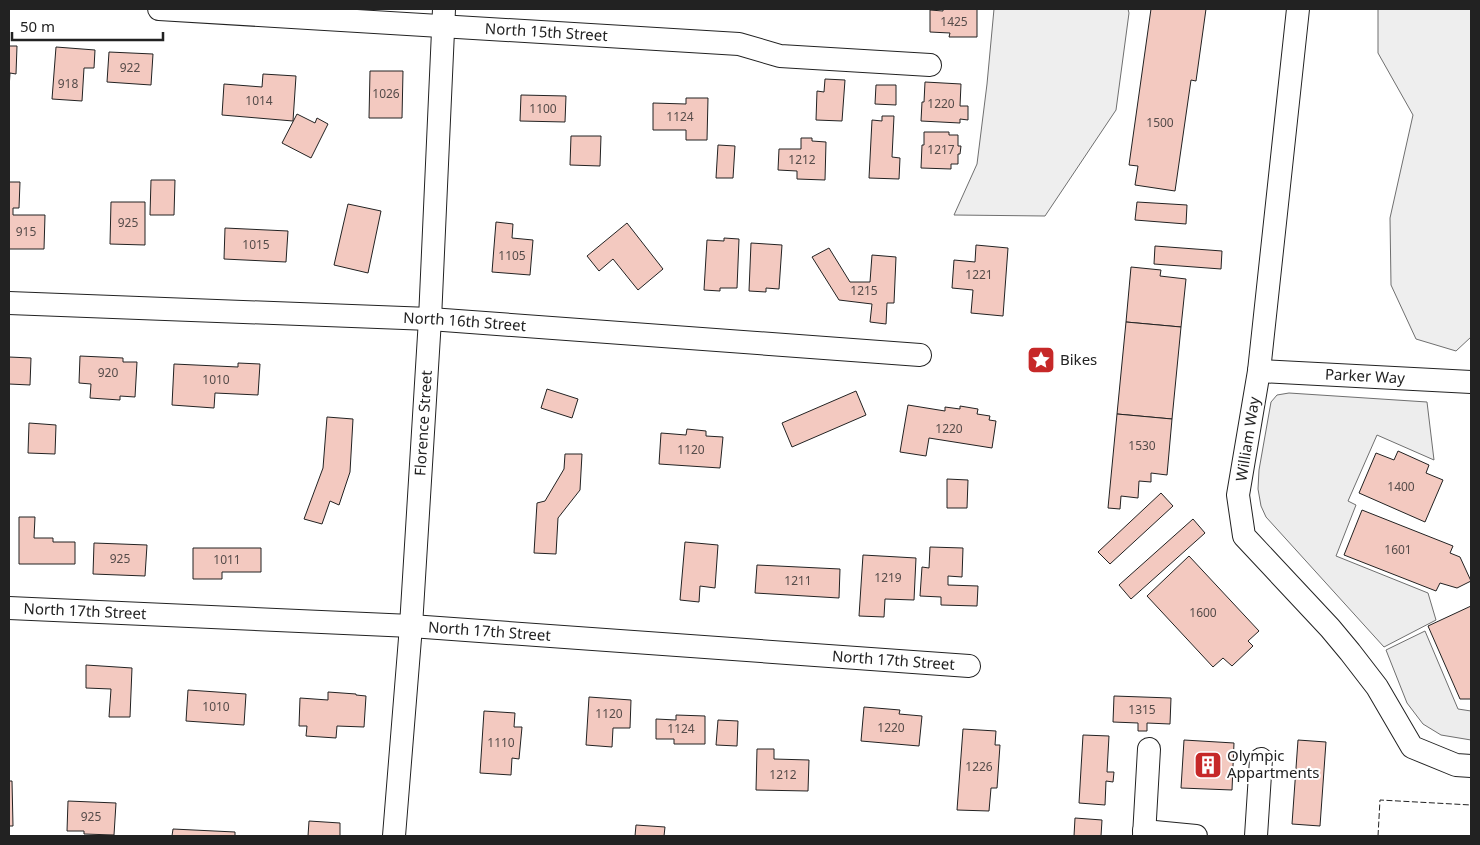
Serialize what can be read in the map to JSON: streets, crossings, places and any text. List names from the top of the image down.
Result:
{
  "streets": {
    "street": [
      "North 15th Street",
      "North 16th Street",
      "Parker Way",
      "Florence Street",
      "William Way",
      "North 17th Street"
    ]
  },
  "crossings": [
    ["North 15th Street", "Florence Street"],
    ["North 16th Street", "Florence Street"],
    ["Parker Way", "William Way"],
    ["Florence Street", "North 17th Street"]
  ],
  "places": {
    "place": ["Bikes"],
    "building": ["Olympic Appartments"]
  },
  "house_numbers": [
    "1425",
    "922",
    "918",
    "1026",
    "1014",
    "1220",
    "1100",
    "1124",
    "1500",
    "1217",
    "1212",
    "925",
    "915",
    "1015",
    "1105",
    "1221",
    "1215",
    "920",
    "1010",
    "1220",
    "1530",
    "1120",
    "1400",
    "1601",
    "925",
    "1011",
    "1219",
    "1211",
    "1600",
    "1010",
    "1315",
    "1120",
    "1220",
    "1124",
    "1110",
    "1226",
    "1212",
    "925"
  ],
  "scale_bar": "50 m"
}
